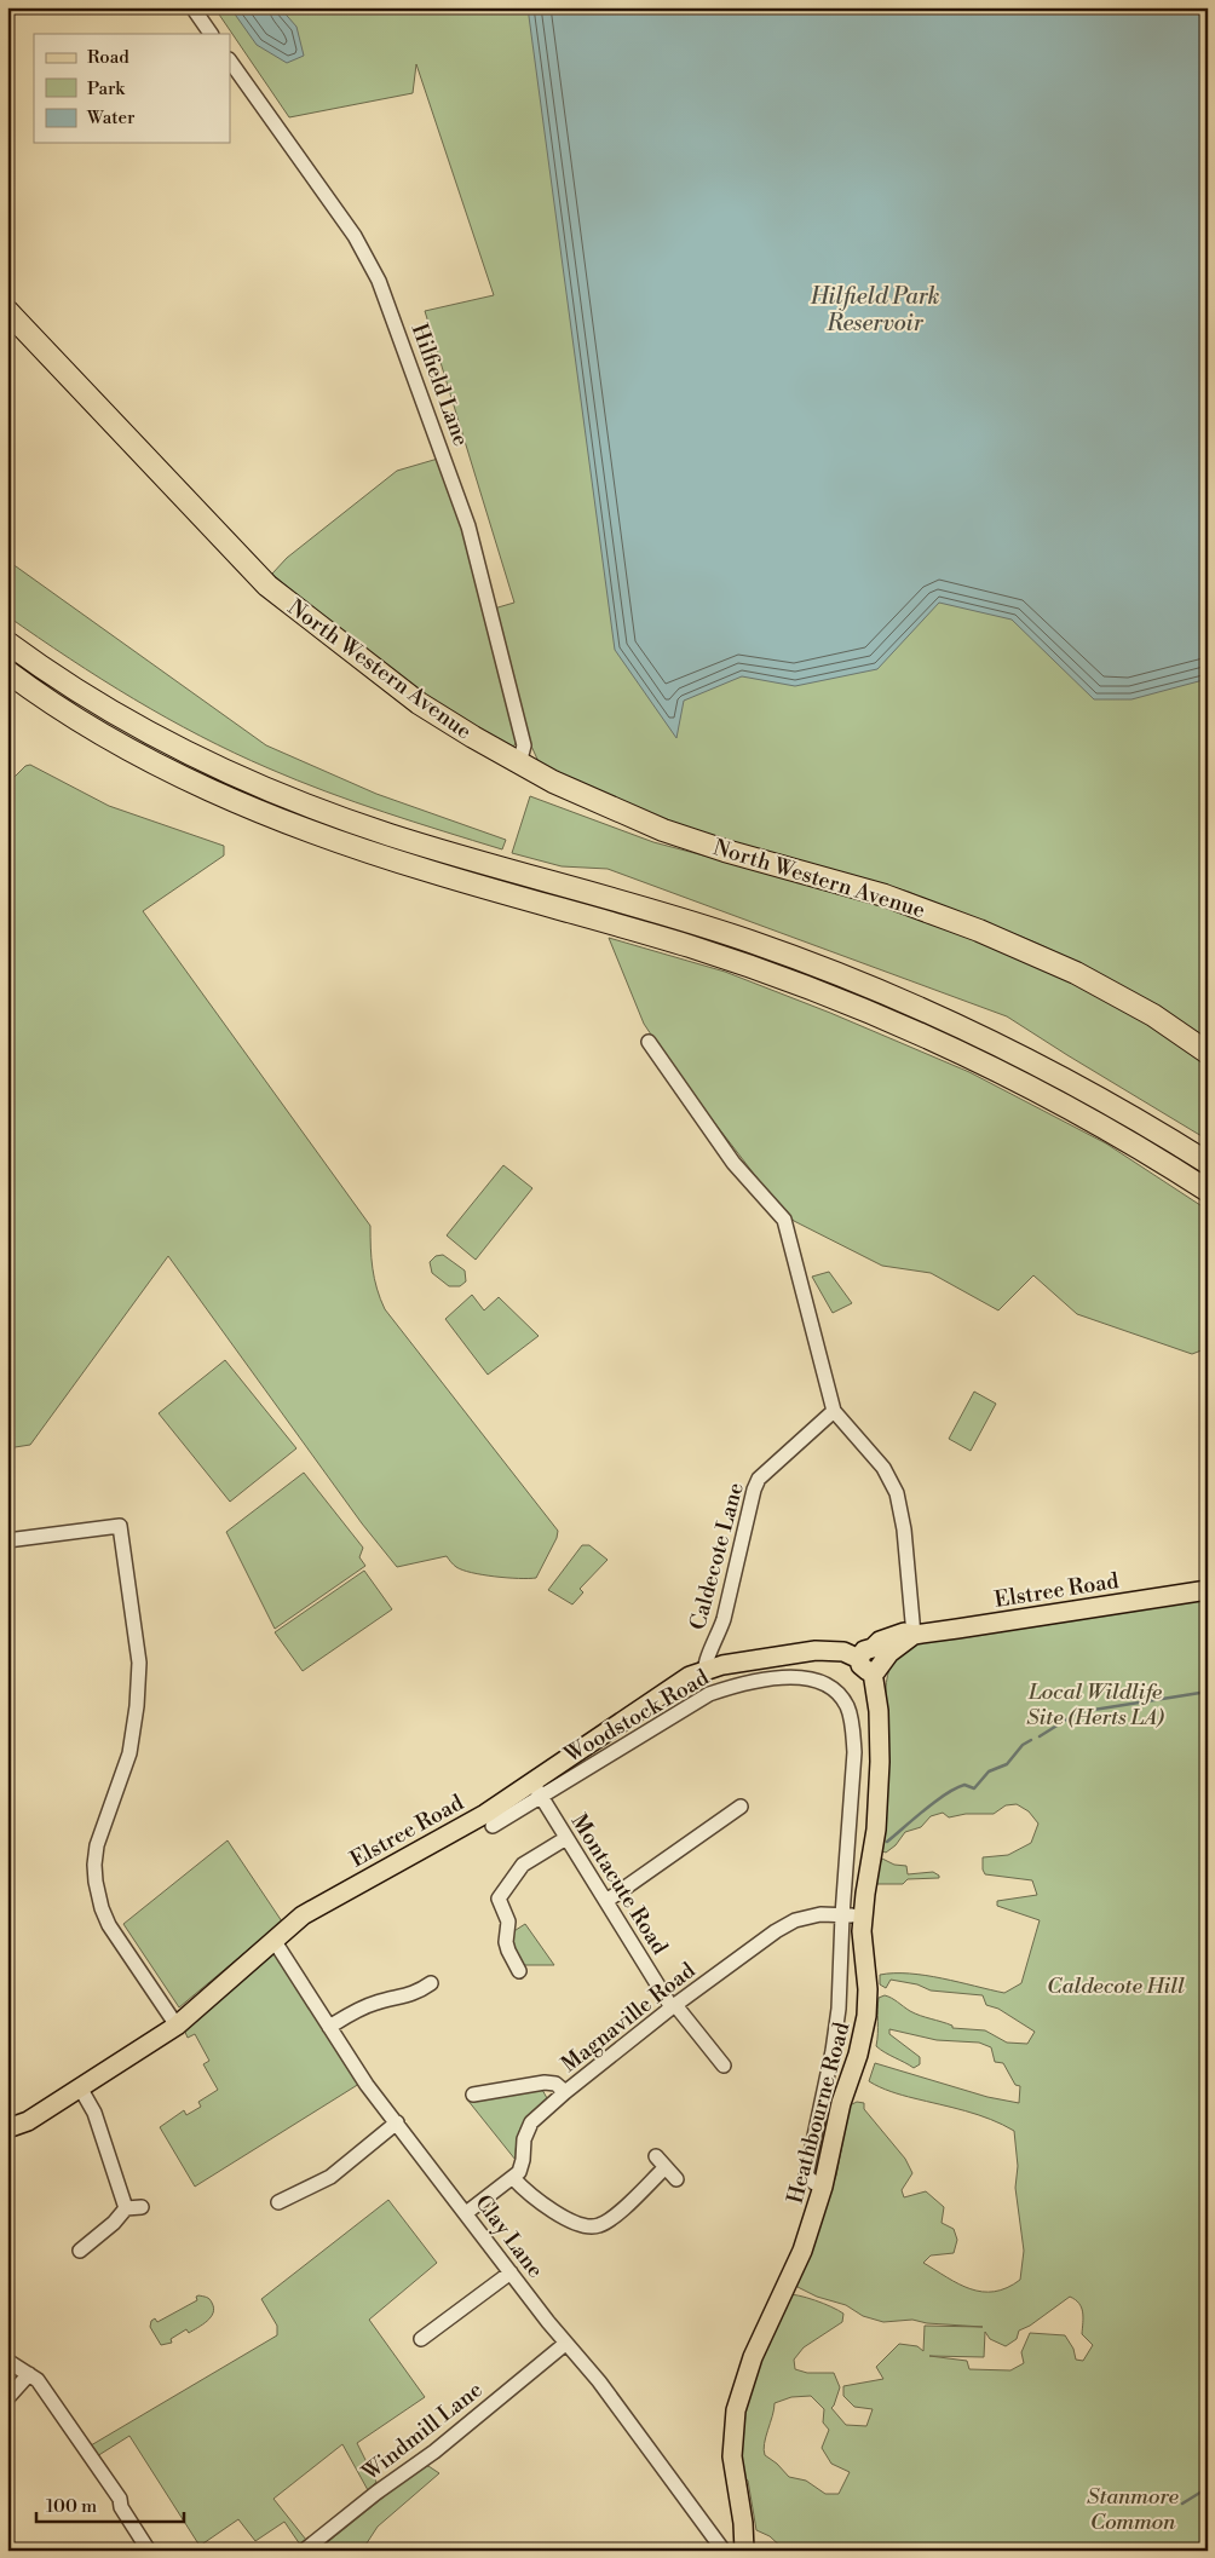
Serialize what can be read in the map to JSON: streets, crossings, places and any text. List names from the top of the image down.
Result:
{
  "streets": {
    "highway": ["North Western Avenue"],
    "main road": ["Elstree Road", "Heathbourne Road"],
    "street": [
      "Hilfield Lane",
      "Caldecote Lane",
      "Woodstock Road",
      "Montacute Road",
      "Magnaville Road",
      "Clay Lane",
      "Windmill Lane"
    ]
  },
  "crossings": [
    ["Hilfield Lane", "North Western Avenue"],
    ["Caldecote Lane", "Elstree Road"],
    ["Elstree Road", "Woodstock Road"],
    ["Elstree Road", "Montacute Road"],
    ["Elstree Road", "Heathbourne Road"],
    ["Elstree Road", "Clay Lane"],
    ["Woodstock Road", "Montacute Road"],
    ["Woodstock Road", "Magnaville Road"],
    ["Woodstock Road", "Heathbourne Road"],
    ["Montacute Road", "Magnaville Road"],
    ["Magnaville Road", "Heathbourne Road"],
    ["Clay Lane", "Windmill Lane"]
  ],
  "water": ["Hilfield Park Reservoir"],
  "parks": ["Local Wildlife Site (Herts LA)", "Caldecote Hill", "Stanmore Common"],
  "legend": ["Road", "Park", "Water"],
  "scale_bar": "100 m"
}
